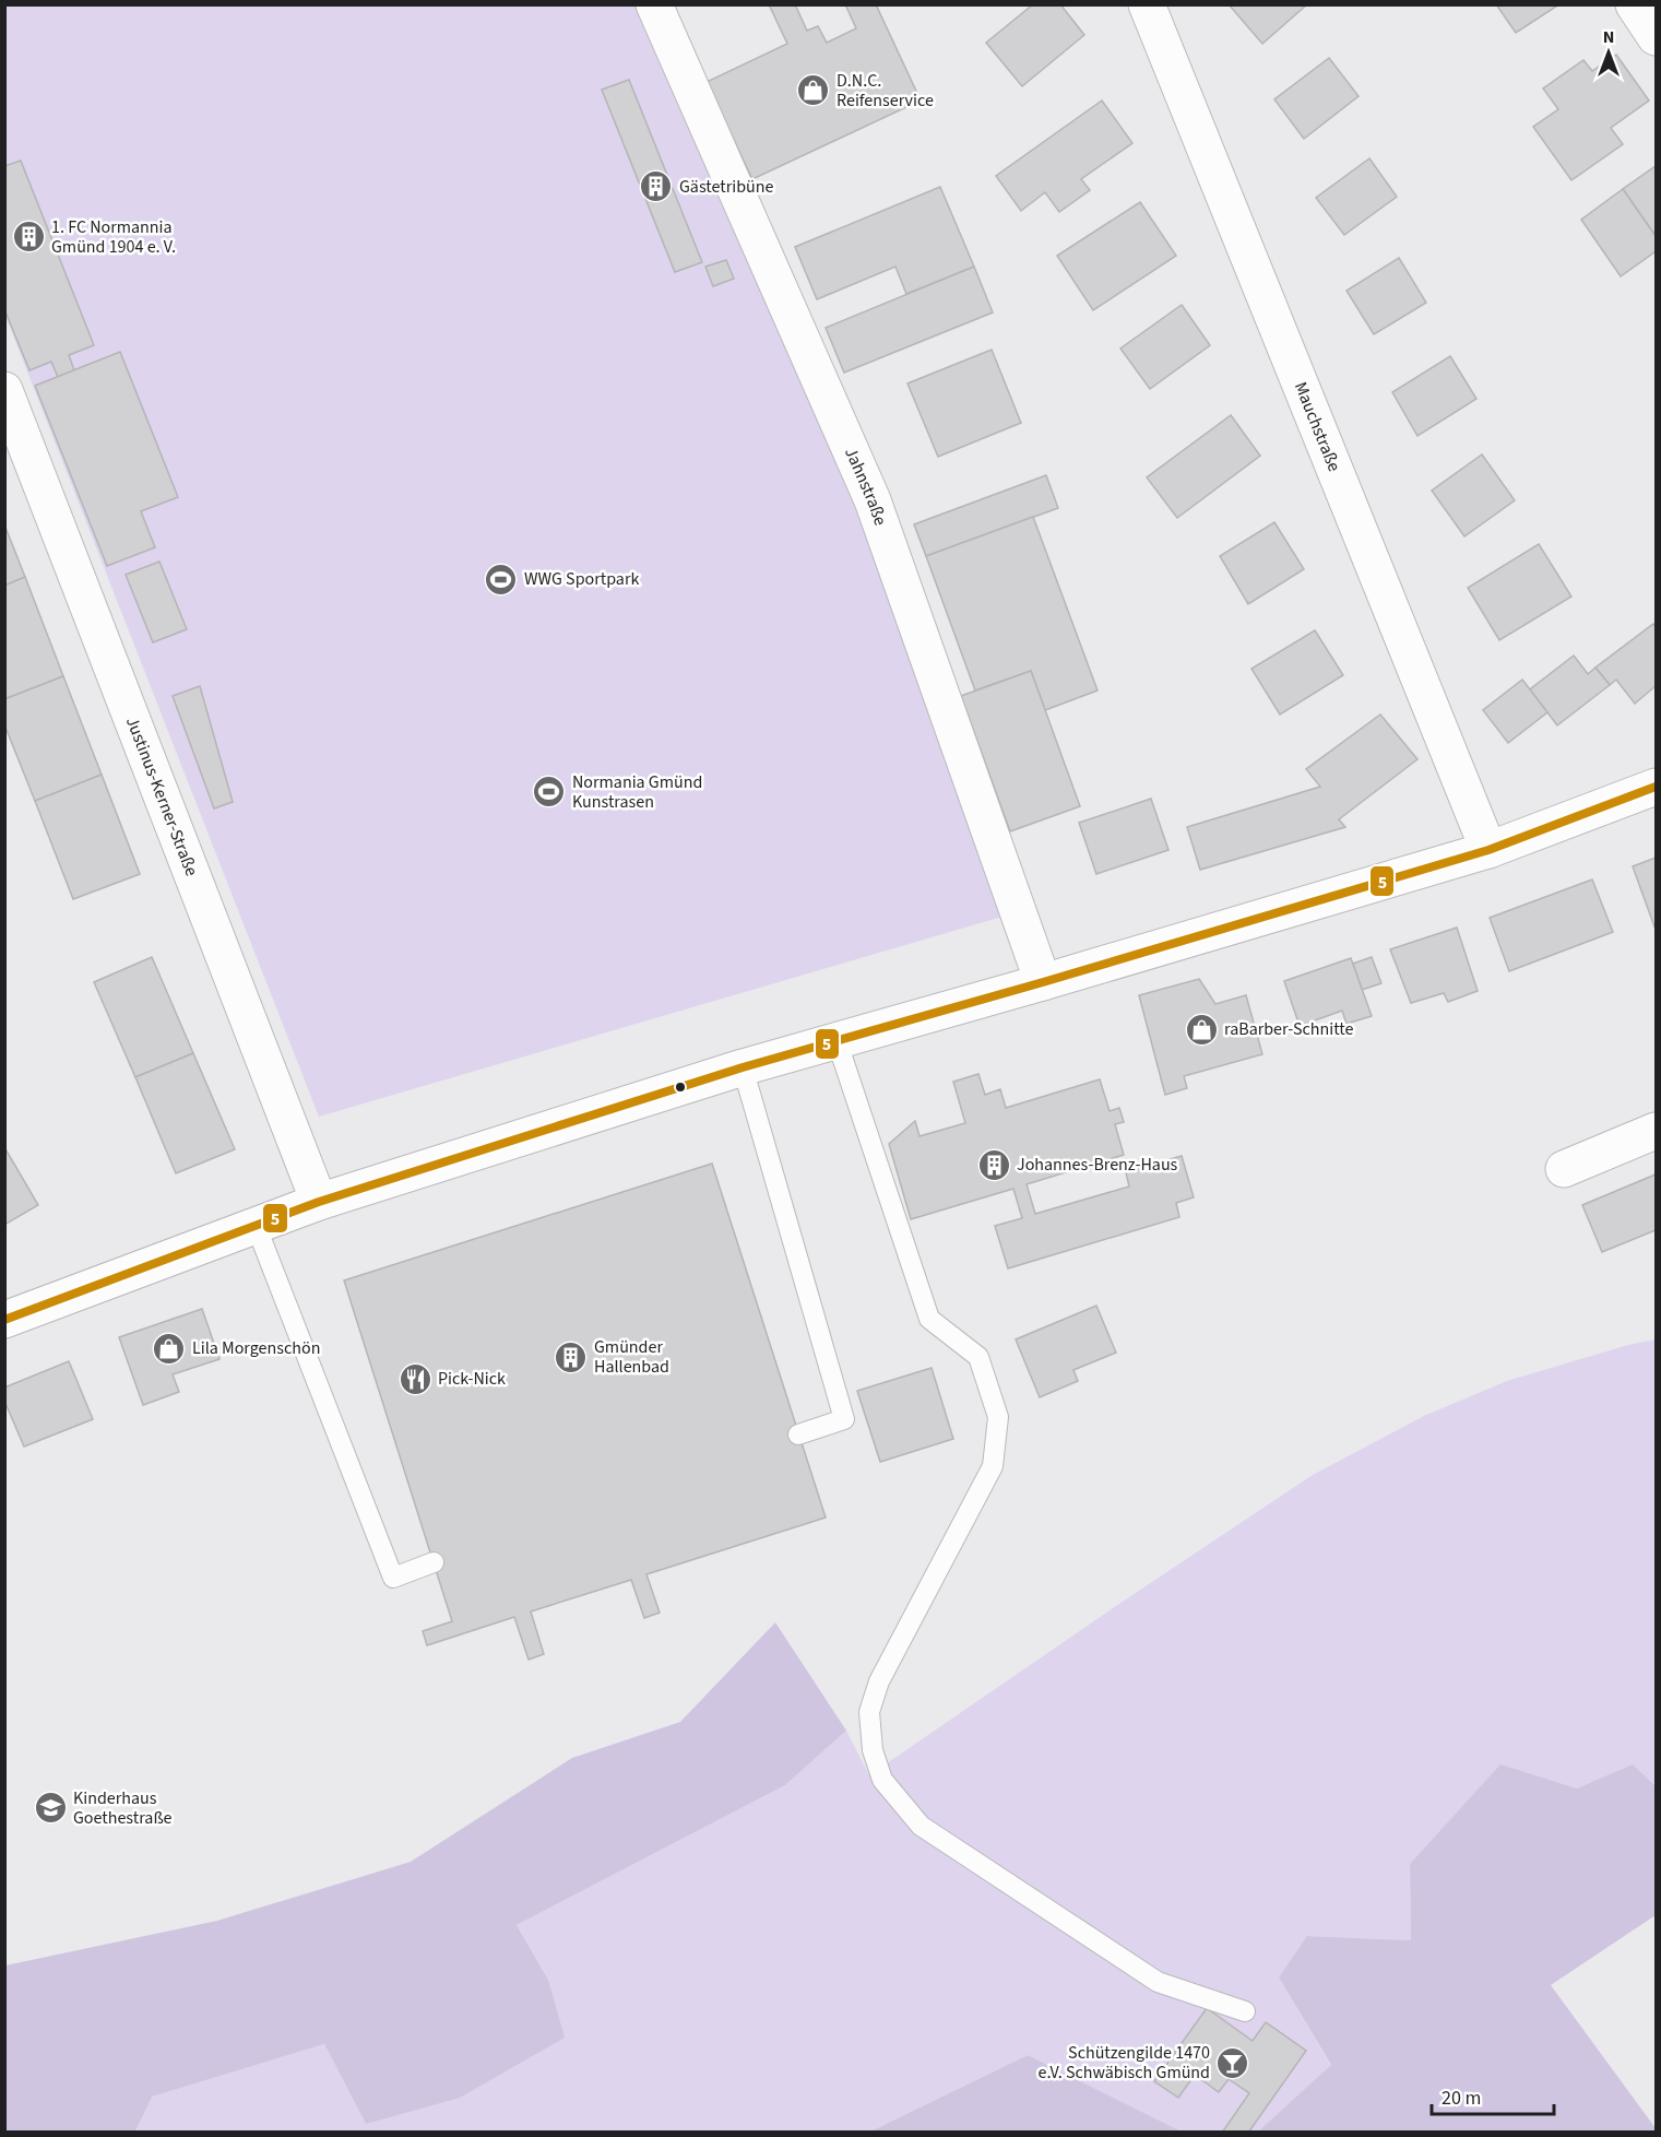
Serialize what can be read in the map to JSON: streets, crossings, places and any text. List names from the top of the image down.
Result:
{
  "streets": {
    "street": ["Mauchstraße", "Jahnstraße", "Justinus-Kerner-Straße"]
  },
  "places": {
    "shop": ["D.N.C. Reifenservice", "raBarber-Schnitte", "Lila Morgenschön"],
    "building": [
      "Gästetribüne",
      "1. FC Normannia Gmünd 1904 e. V.",
      "Johannes-Brenz-Haus",
      "Gmünder Hallenbad"
    ],
    "sports": ["WWG Sportpark", "Normania Gmünd Kunstrasen"],
    "restaurant": ["Pick-Nick"],
    "school or university": ["Kinderhaus Goethestraße"],
    "bar": ["Schützengilde 1470 e.V. Schwäbisch Gmünd"]
  },
  "lines": ["transit line 5"],
  "scale_bar": "20 m",
  "north": "top"
}
